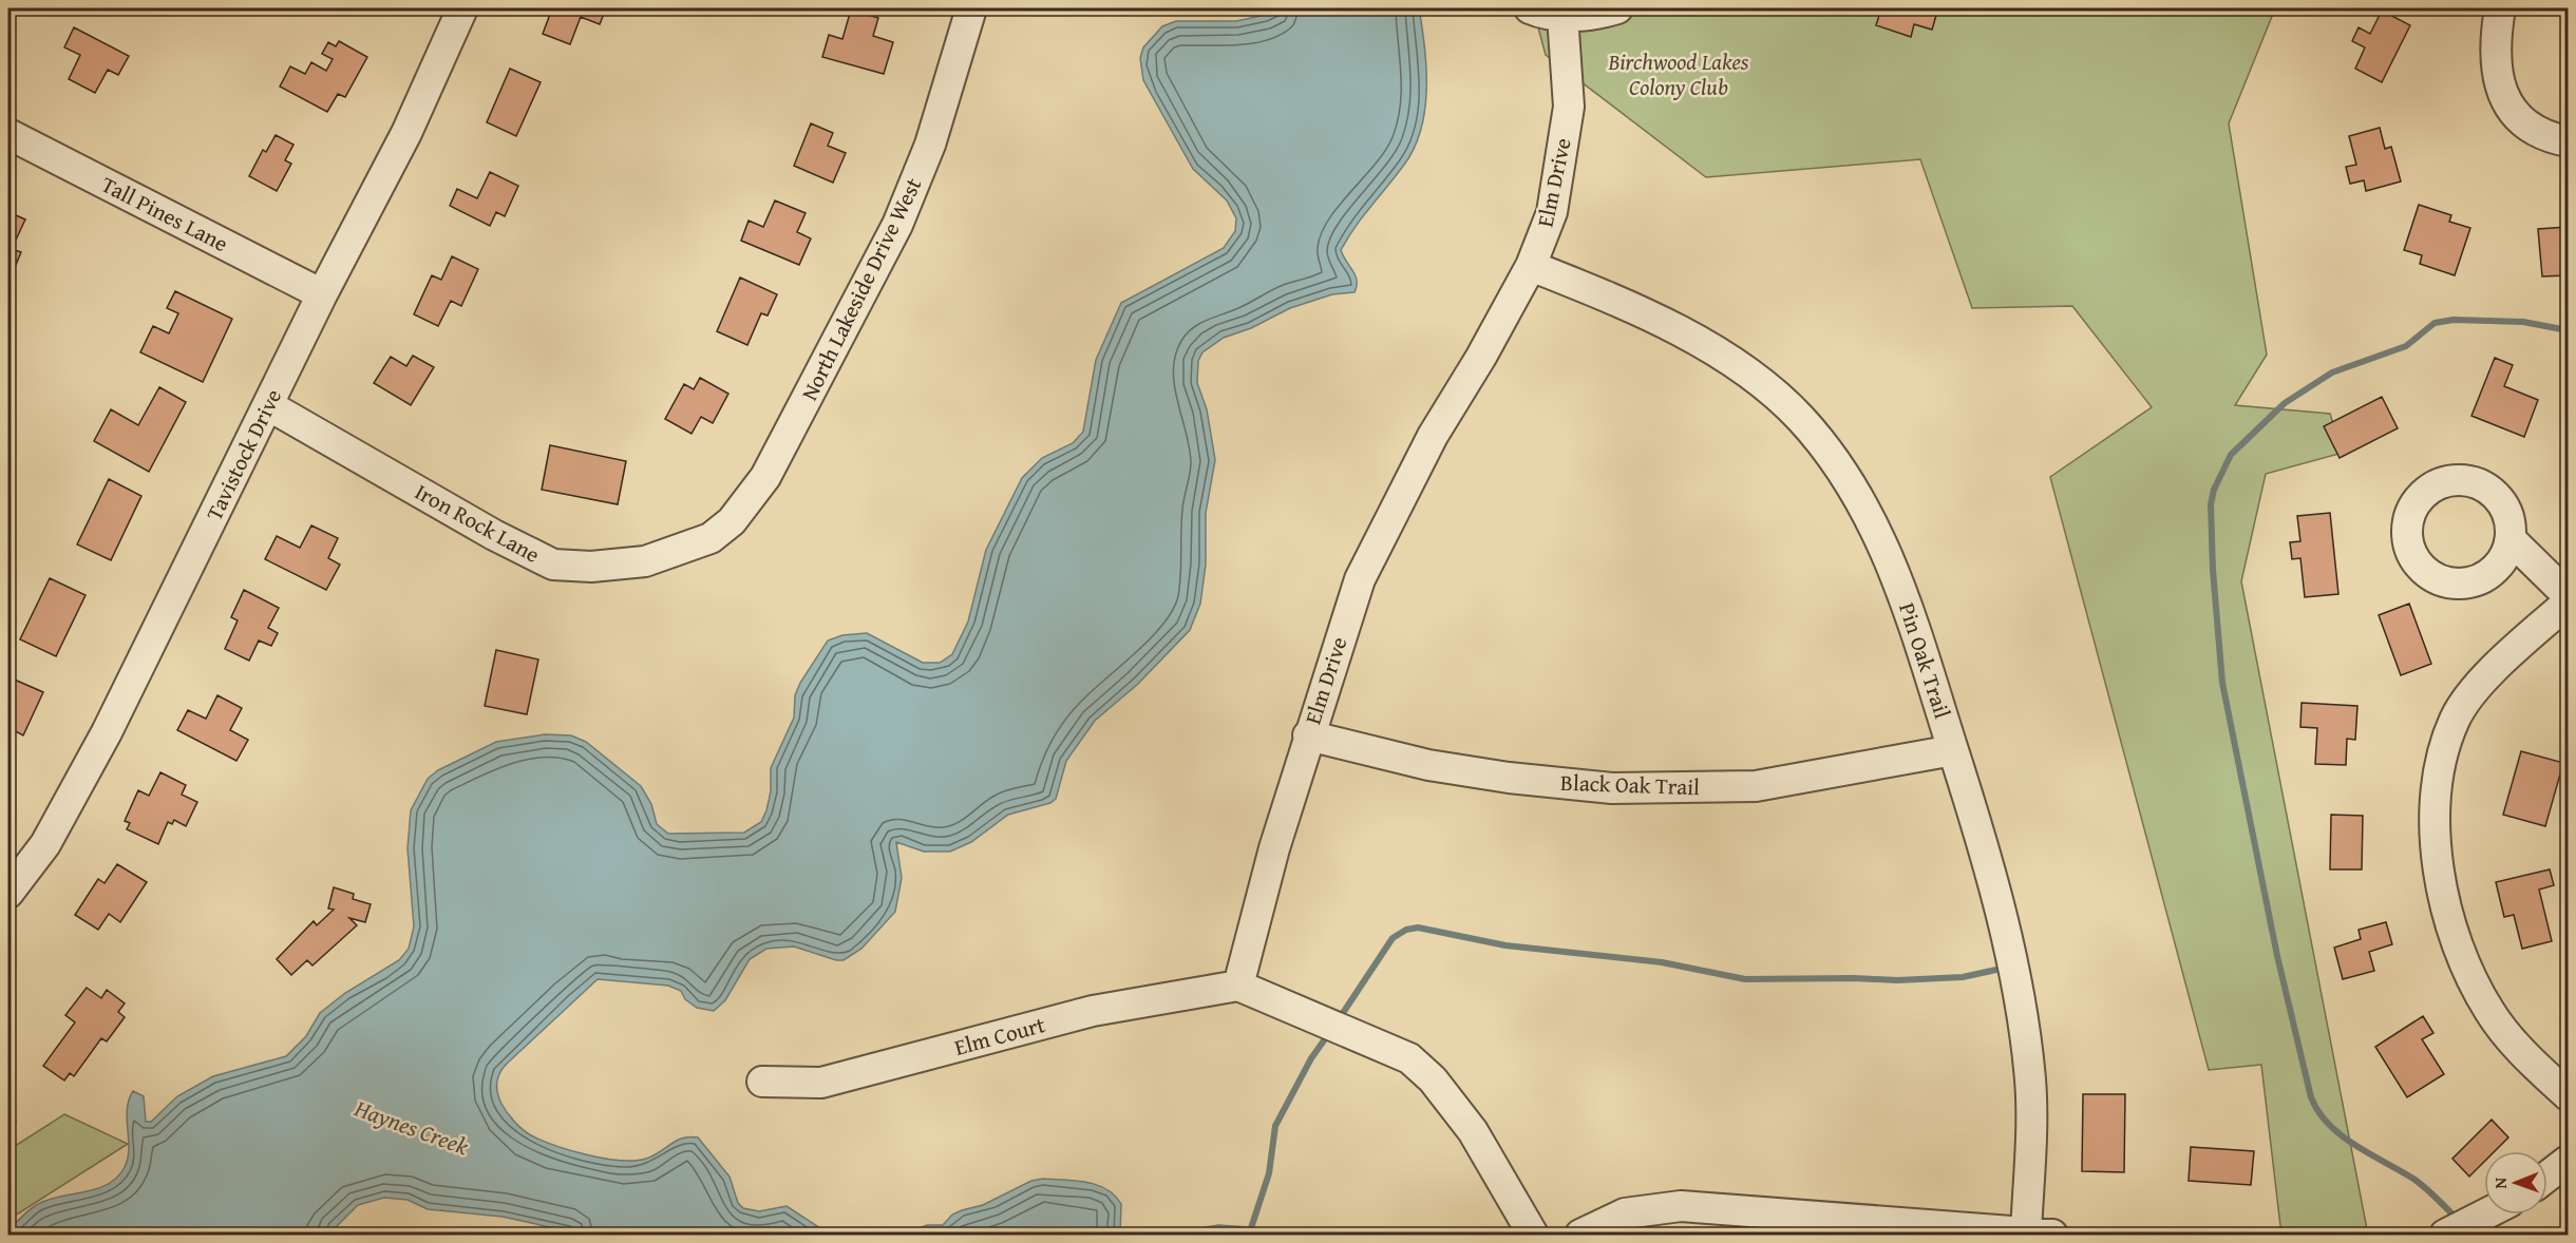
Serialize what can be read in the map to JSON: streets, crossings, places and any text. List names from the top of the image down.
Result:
{
  "streets": {
    "street": [
      "Elm Drive",
      "Tall Pines Lane",
      "North Lakeside Drive West",
      "Tavistock Drive",
      "Iron Rock Lane",
      "Pin Oak Trail",
      "Black Oak Trail",
      "Elm Court"
    ]
  },
  "crossings": [
    ["Elm Drive", "Pin Oak Trail"],
    ["Elm Drive", "Black Oak Trail"],
    ["Elm Drive", "Elm Court"],
    ["Tall Pines Lane", "Tavistock Drive"],
    ["North Lakeside Drive West", "Iron Rock Lane"],
    ["Tavistock Drive", "Iron Rock Lane"],
    ["Pin Oak Trail", "Black Oak Trail"]
  ],
  "water": ["Haynes Creek"],
  "parks": ["Birchwood Lakes Colony Club"],
  "north": "left"
}
